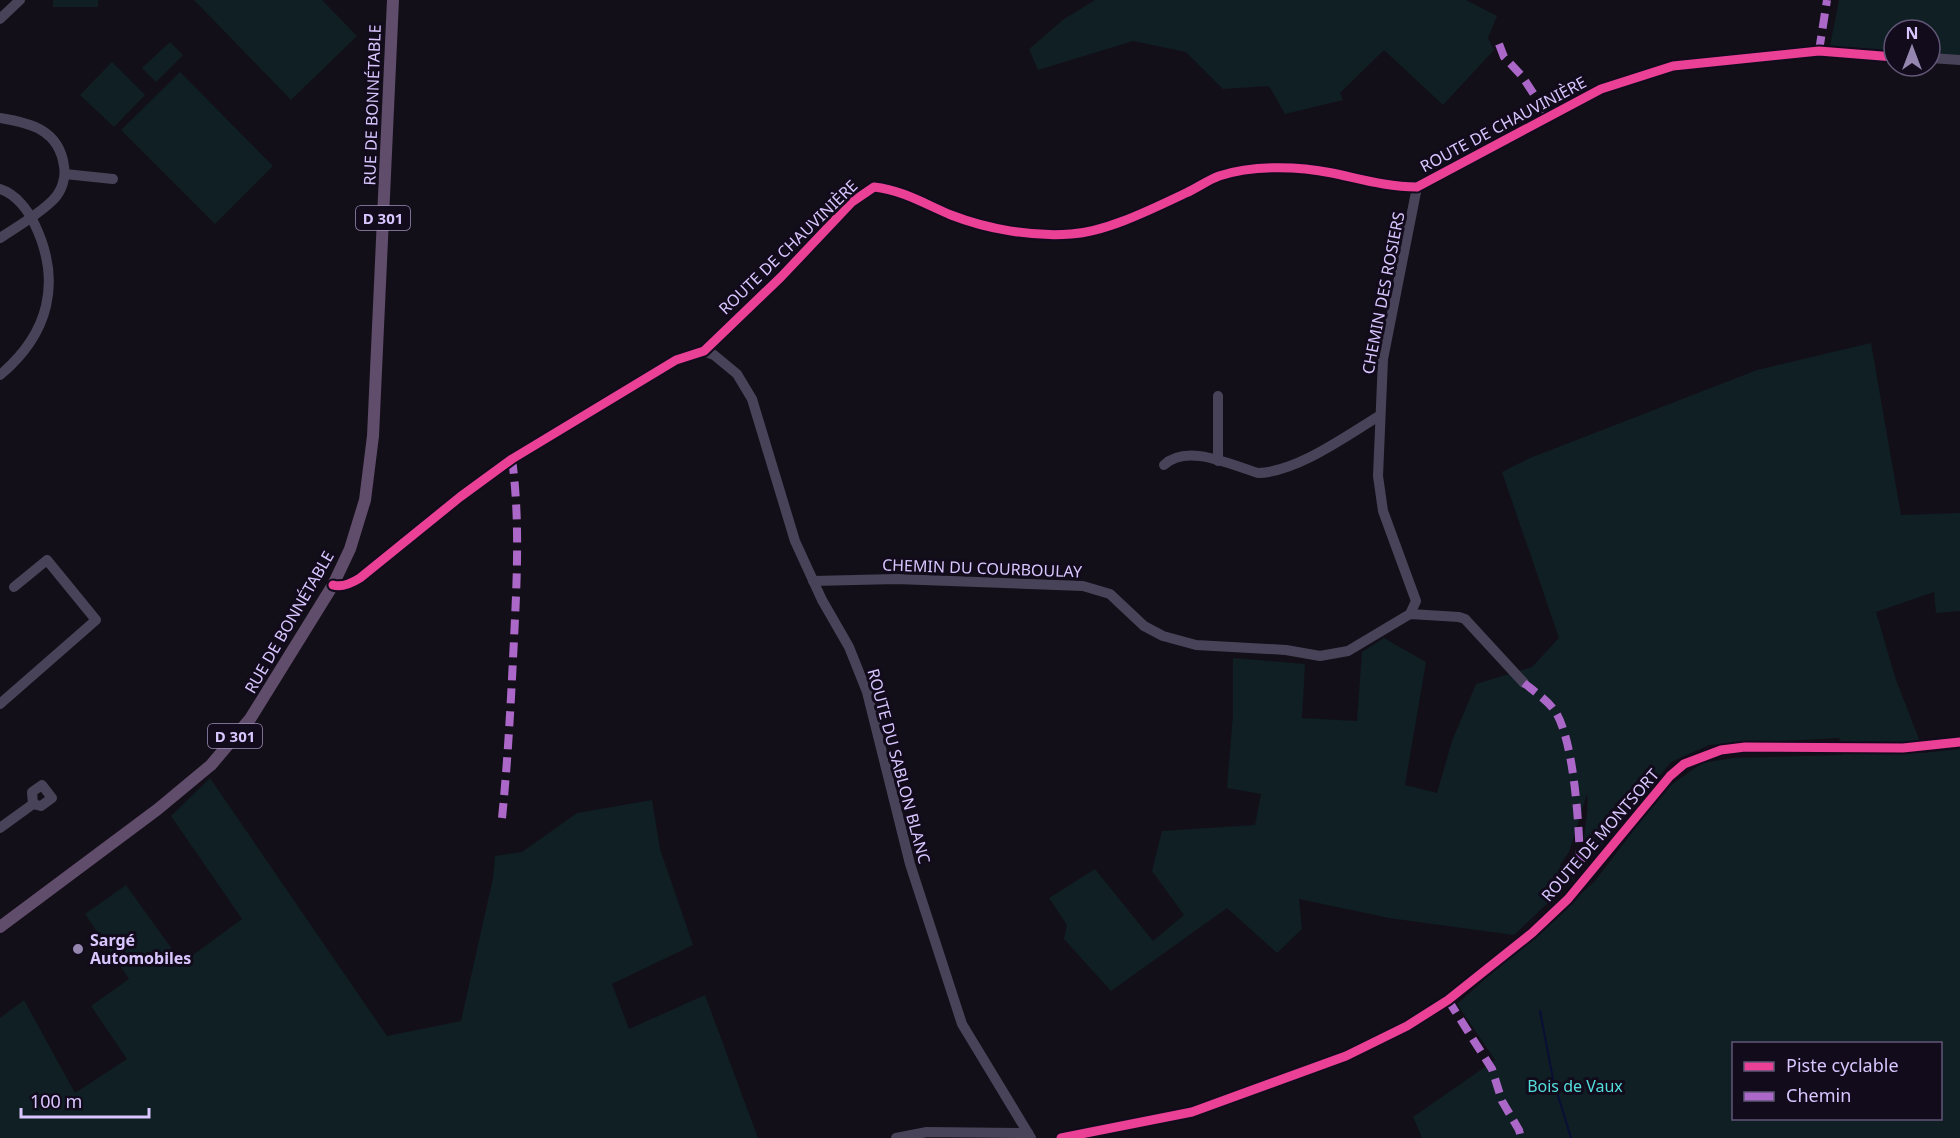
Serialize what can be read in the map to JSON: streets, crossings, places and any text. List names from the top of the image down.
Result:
{
  "streets": {
    "main road": ["RUE DE BONNÉTABLE", "D 301"],
    "street": [
      "ROUTE DE CHAUVINIÈRE",
      "CHEMIN DES ROSIERS",
      "CHEMIN DU COURBOULAY",
      "ROUTE DU SABLON BLANC",
      "ROUTE DE MONTSORT"
    ]
  },
  "crossings": [
    ["RUE DE BONNÉTABLE", "ROUTE DE CHAUVINIÈRE"],
    ["ROUTE DE CHAUVINIÈRE", "CHEMIN DES ROSIERS"],
    ["ROUTE DE CHAUVINIÈRE", "ROUTE DU SABLON BLANC"],
    ["CHEMIN DES ROSIERS", "CHEMIN DU COURBOULAY"],
    ["CHEMIN DU COURBOULAY", "ROUTE DU SABLON BLANC"]
  ],
  "parks": ["Bois de Vaux"],
  "places": ["Sargé Automobiles"],
  "legend": ["Piste cyclable", "Chemin"],
  "scale_bar": "100 m",
  "north": "top"
}
